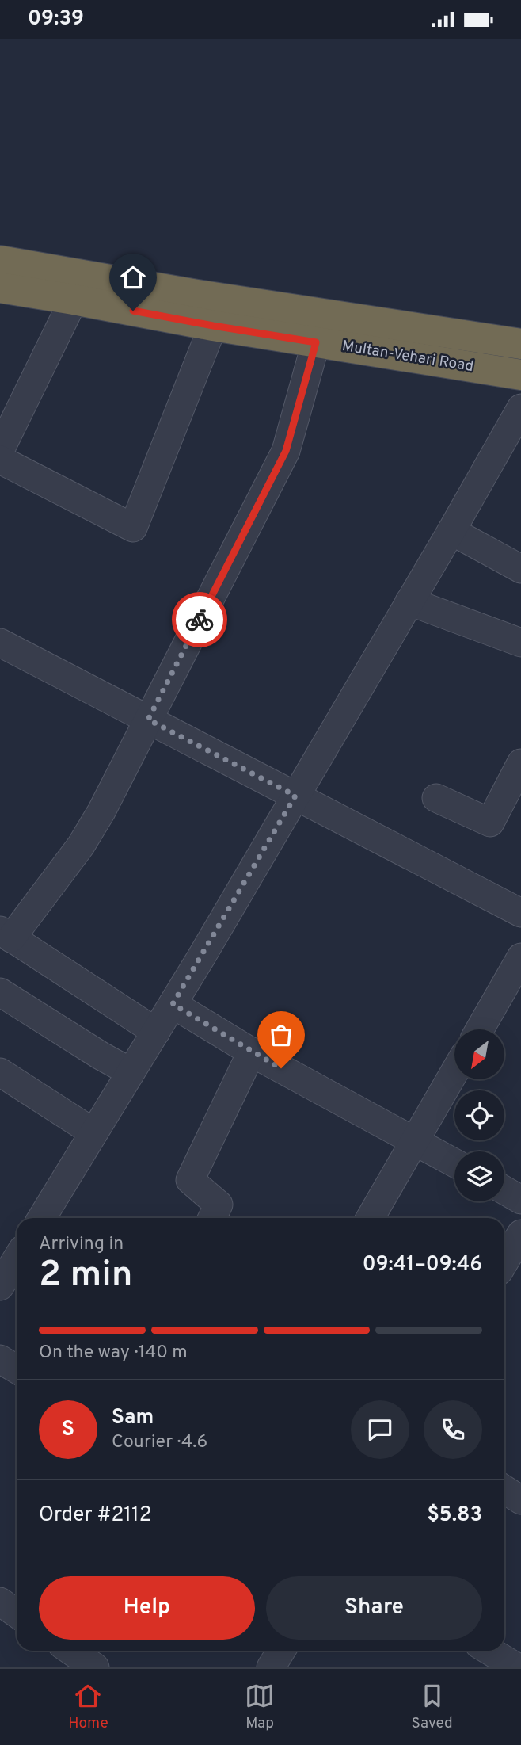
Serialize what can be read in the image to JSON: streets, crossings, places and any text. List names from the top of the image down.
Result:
{
  "streets": {
    "highway": ["Multan-Vehari Road"]
  },
  "north": "bottom left",
  "page": {
    "status": "09:39",
    "heading": ["2 min", "Arriving in", "09:41–09:46"],
    "panel": [
      "Sam",
      "Courier · 4.6",
      "Order #2112",
      "$5.83"
    ],
    "bar": "On the way · 140 m",
    "round": "S",
    "buttons": ["Help", "Share"],
    "tabs": ["Home", "Map", "Saved"]
  }
}
